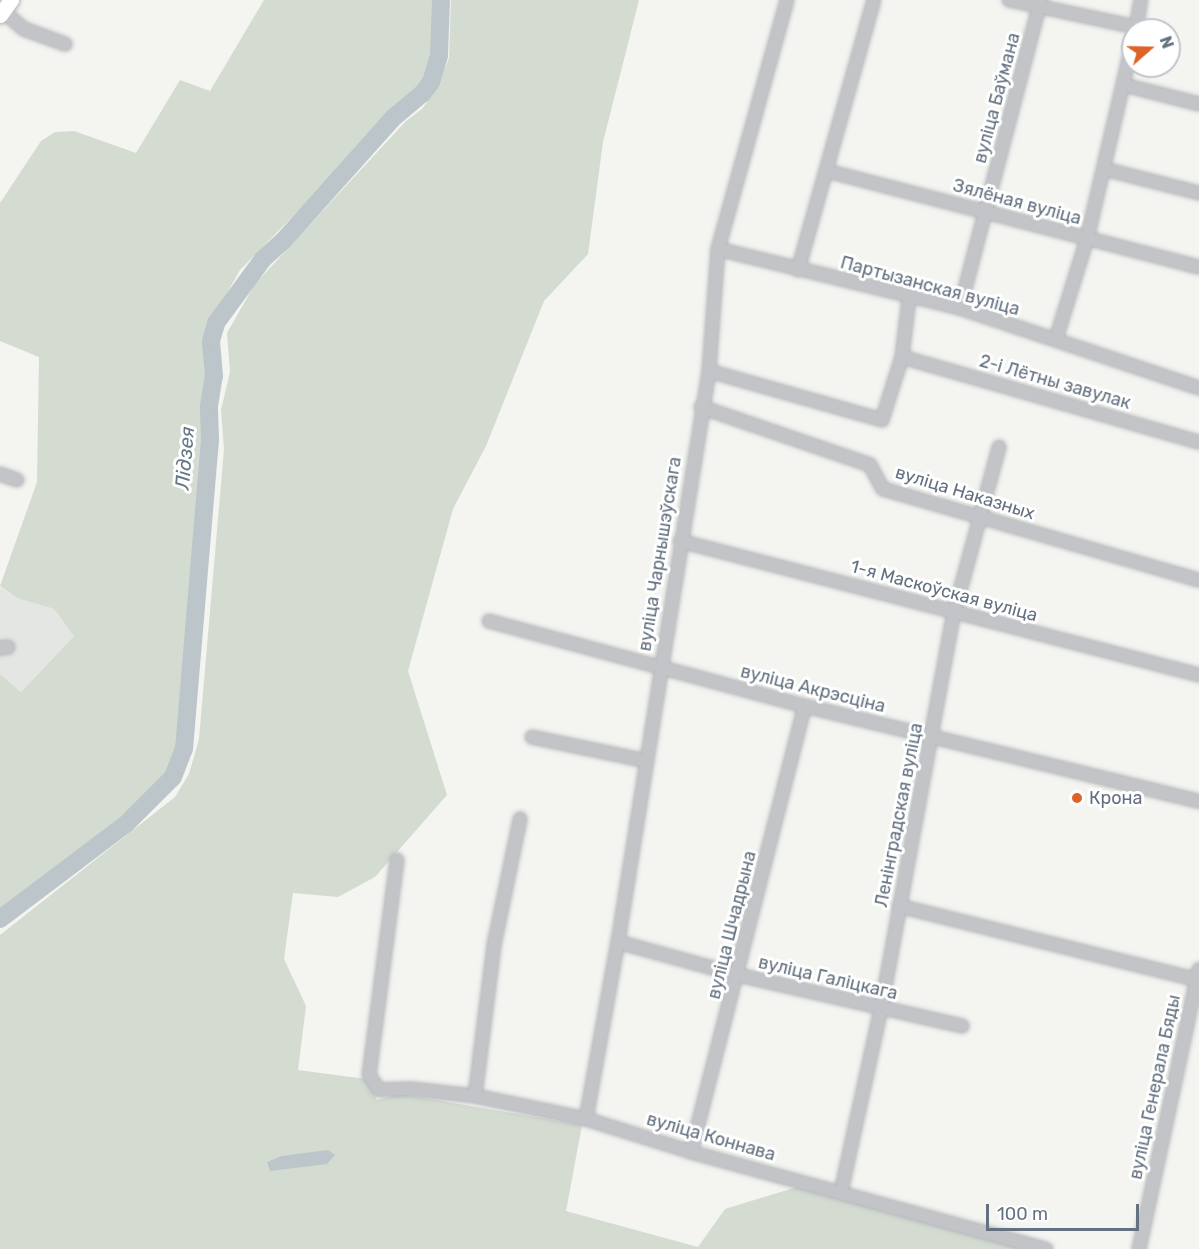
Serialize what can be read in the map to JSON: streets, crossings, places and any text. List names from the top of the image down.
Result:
{
  "streets": {
    "street": [
      "вуліца Баўмана",
      "Зялёная вуліца",
      "Партызанская вуліца",
      "2-і Лётны завулак",
      "вуліца Наказных",
      "вуліца Чарнышэўскага",
      "1-я Маскоўская вуліца",
      "вуліца Акрэсціна",
      "Ленінградская вуліца",
      "вуліца Шчадрына",
      "вуліца Галіцкага",
      "вуліца Генерала Бяды",
      "вуліца Коннава"
    ]
  },
  "crossings": [
    ["вуліца Баўмана", "Зялёная вуліца"],
    ["вуліца Баўмана", "Партызанская вуліца"],
    ["Партызанская вуліца", "вуліца Чарнышэўскага"],
    ["вуліца Наказных", "вуліца Чарнышэўскага"],
    ["вуліца Наказных", "Ленінградская вуліца"],
    ["вуліца Чарнышэўскага", "1-я Маскоўская вуліца"],
    ["вуліца Чарнышэўскага", "вуліца Акрэсціна"],
    ["вуліца Чарнышэўскага", "вуліца Галіцкага"],
    ["вуліца Чарнышэўскага", "вуліца Коннава"],
    ["1-я Маскоўская вуліца", "Ленінградская вуліца"],
    ["вуліца Акрэсціна", "Ленінградская вуліца"],
    ["вуліца Акрэсціна", "вуліца Шчадрына"],
    ["Ленінградская вуліца", "вуліца Галіцкага"],
    ["Ленінградская вуліца", "вуліца Коннава"],
    ["вуліца Шчадрына", "вуліца Галіцкага"],
    ["вуліца Шчадрына", "вуліца Коннава"]
  ],
  "water": ["Лідзея"],
  "places": ["Крона"],
  "scale_bar": "100 m",
  "north": "right"
}
